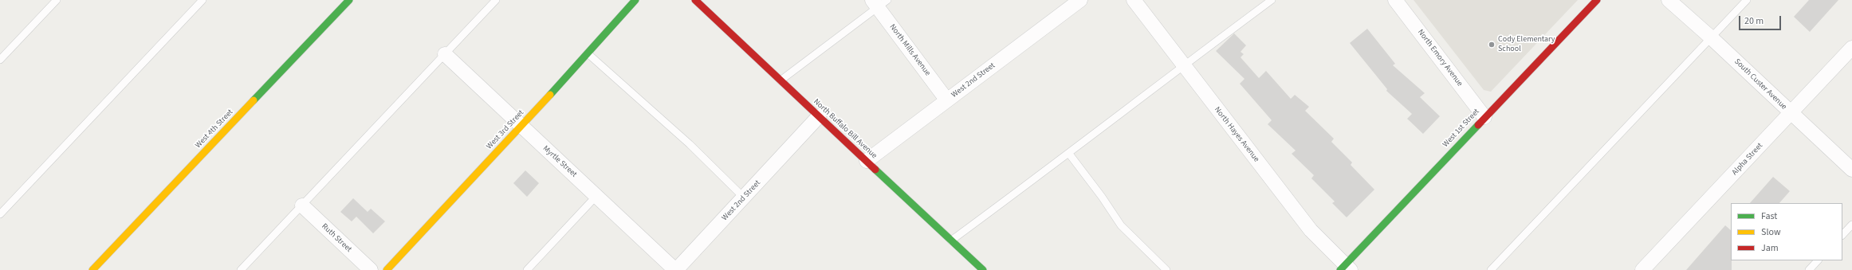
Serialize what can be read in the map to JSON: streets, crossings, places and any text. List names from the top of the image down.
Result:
{
  "streets": {
    "street": [
      "North Mills Avenue",
      "North Emory Avenue",
      "West 2nd Street",
      "South Custer Avenue",
      "West 1st Street",
      "West 4th Street",
      "North Buffalo Bill Avenue",
      "West 3rd Street",
      "North Hayes Avenue",
      "Alpha Street",
      "Myrtle Street",
      "Ruth Street"
    ]
  },
  "crossings": [
    ["North Mills Avenue", "West 2nd Street"],
    ["North Emory Avenue", "West 1st Street"],
    ["West 2nd Street", "North Buffalo Bill Avenue"],
    ["West 2nd Street", "Myrtle Street"],
    ["South Custer Avenue", "Alpha Street"],
    ["West 1st Street", "North Hayes Avenue"],
    ["West 3rd Street", "Myrtle Street"]
  ],
  "places": ["Cody Elementary School"],
  "legend": ["Fast", "Slow", "Jam"],
  "scale_bar": "20 m"
}
